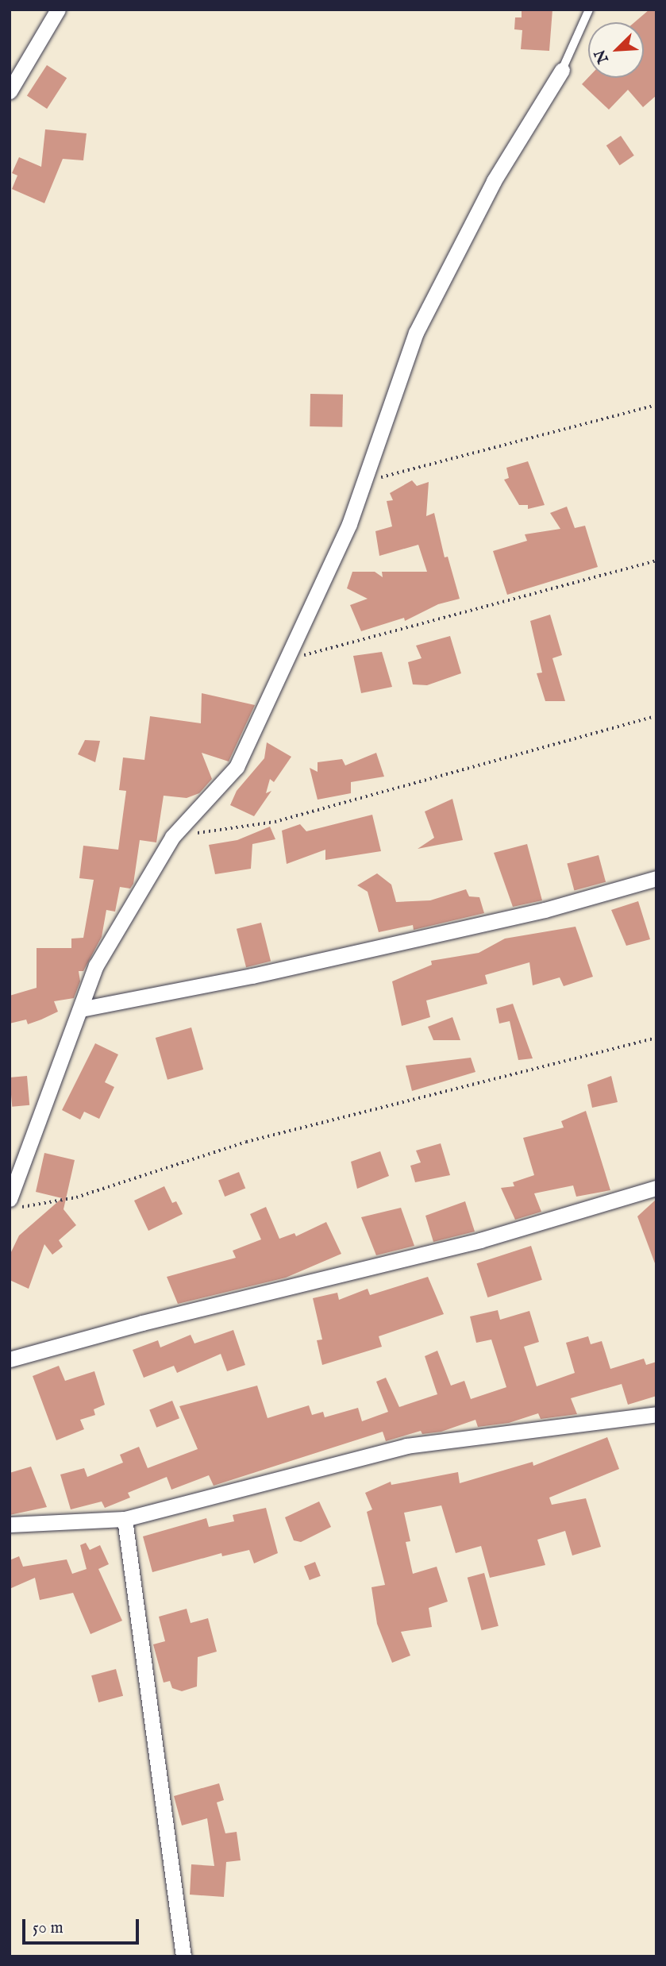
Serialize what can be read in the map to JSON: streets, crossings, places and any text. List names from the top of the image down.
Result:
{
  "scale_bar": "50 m",
  "north": "bottom left"
}
